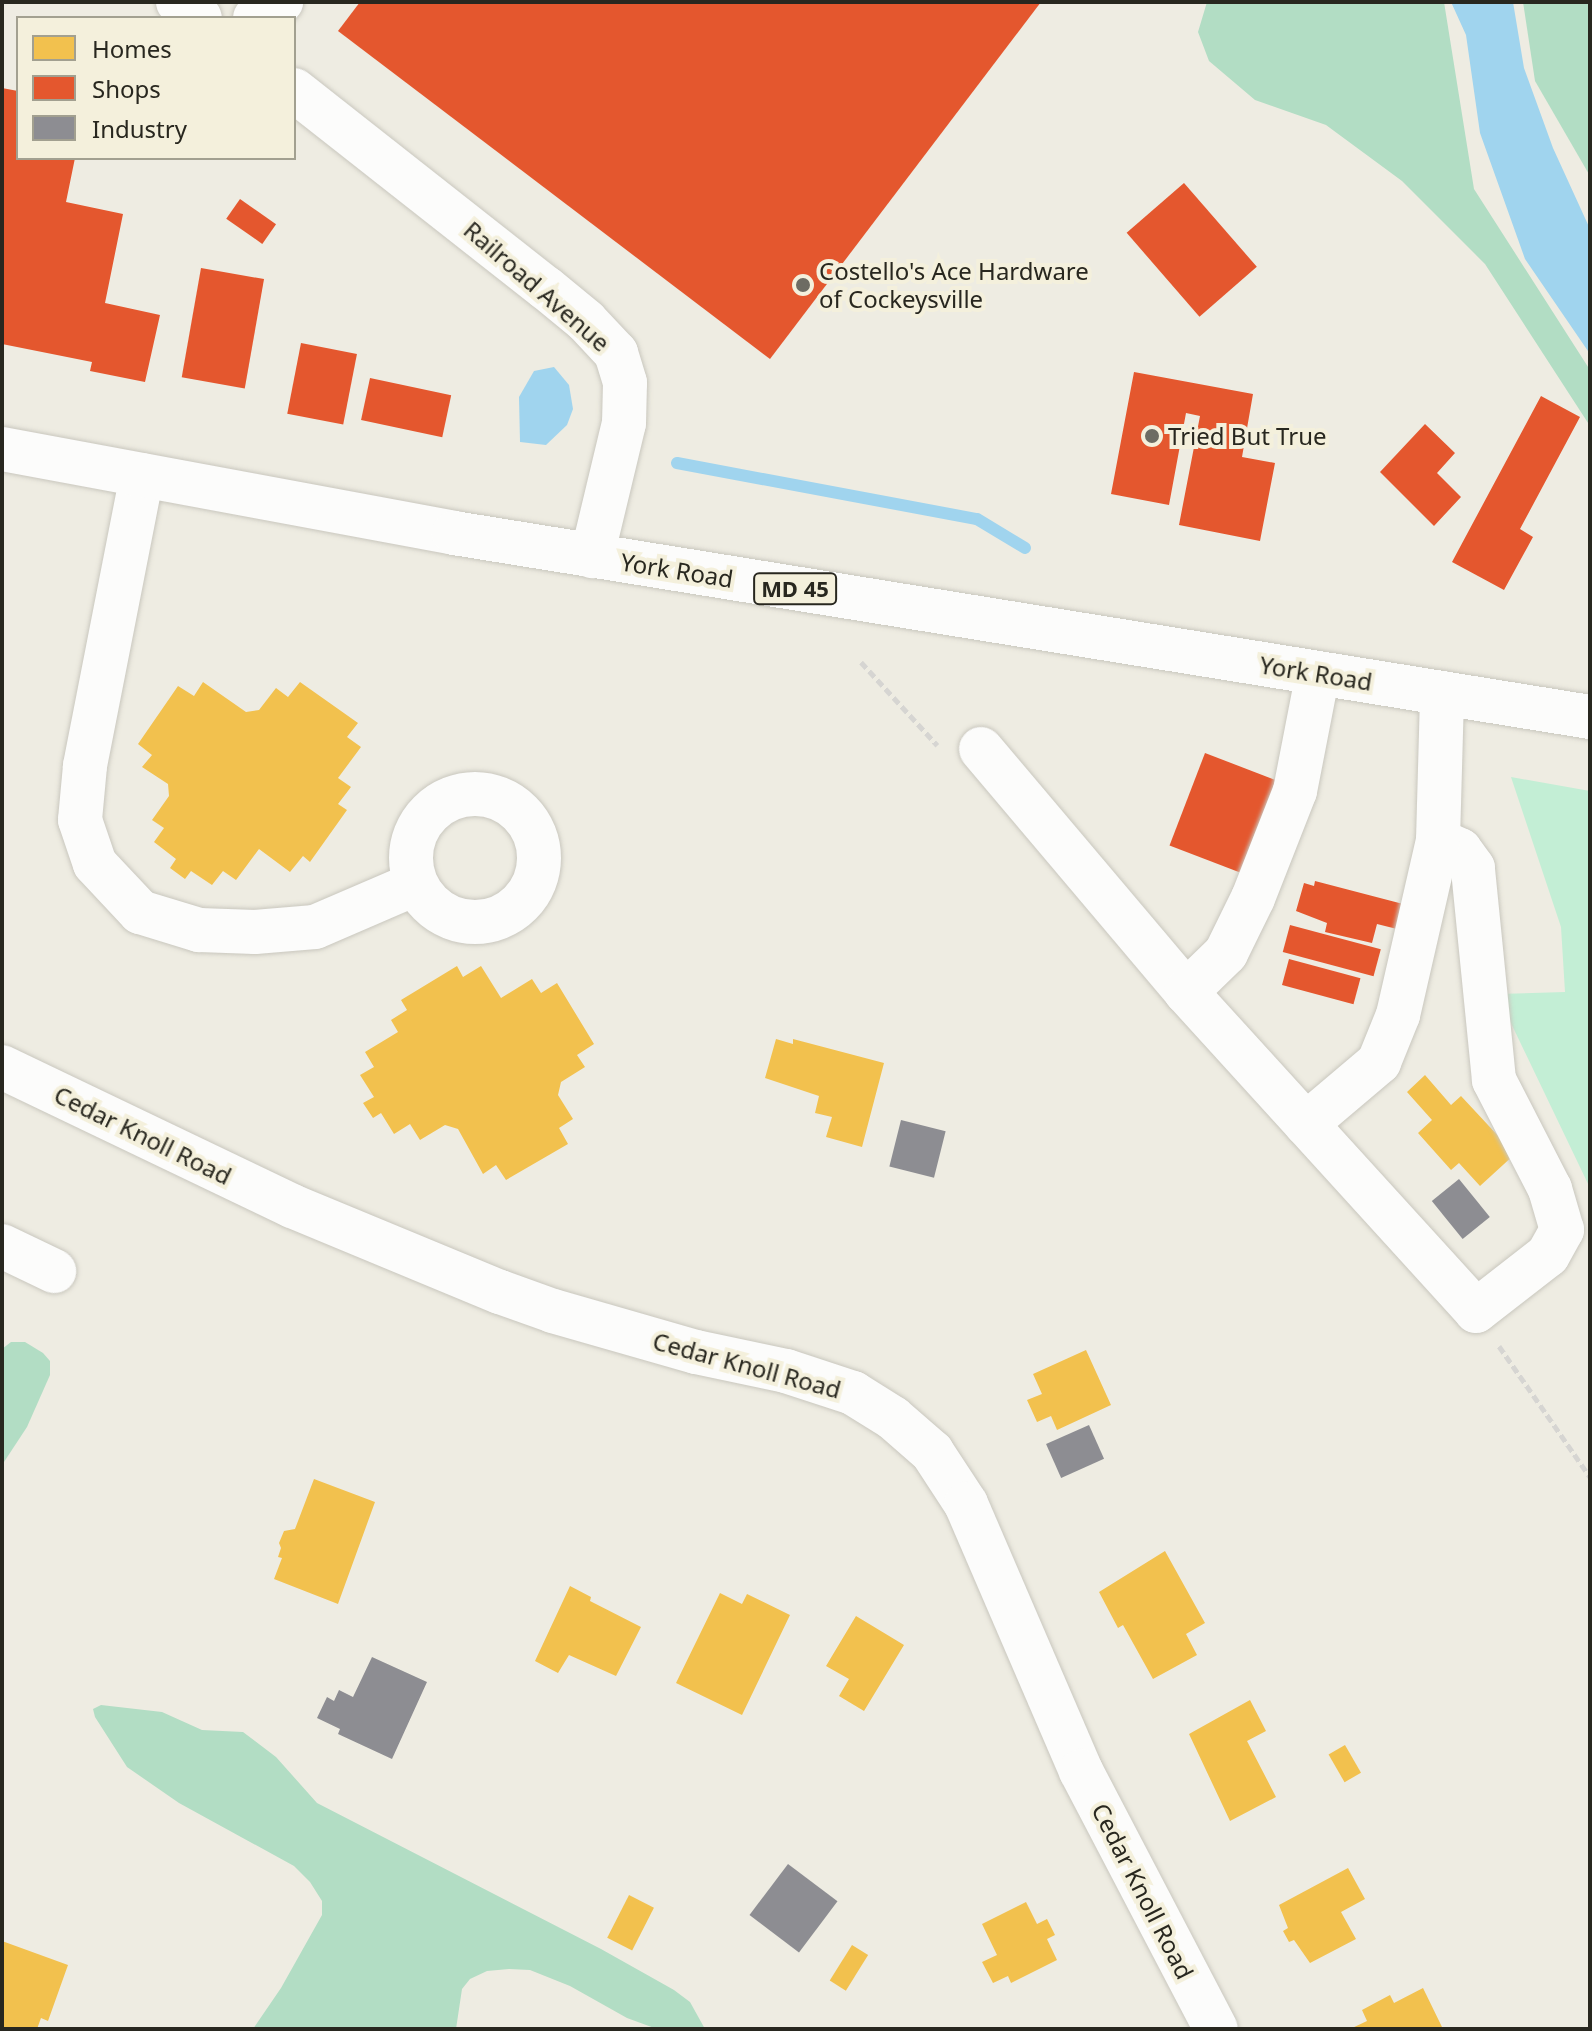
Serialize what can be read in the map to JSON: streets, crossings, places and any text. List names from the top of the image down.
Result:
{
  "streets": {
    "street": [
      "Railroad Avenue",
      "York Road",
      "MD 45",
      "Cedar Knoll Road"
    ]
  },
  "crossings": [
    ["Railroad Avenue", "York Road"]
  ],
  "places": ["Costello's Ace Hardware of Cockeysville", "Tried But True"],
  "legend": ["Homes", "Shops", "Industry"]
}
